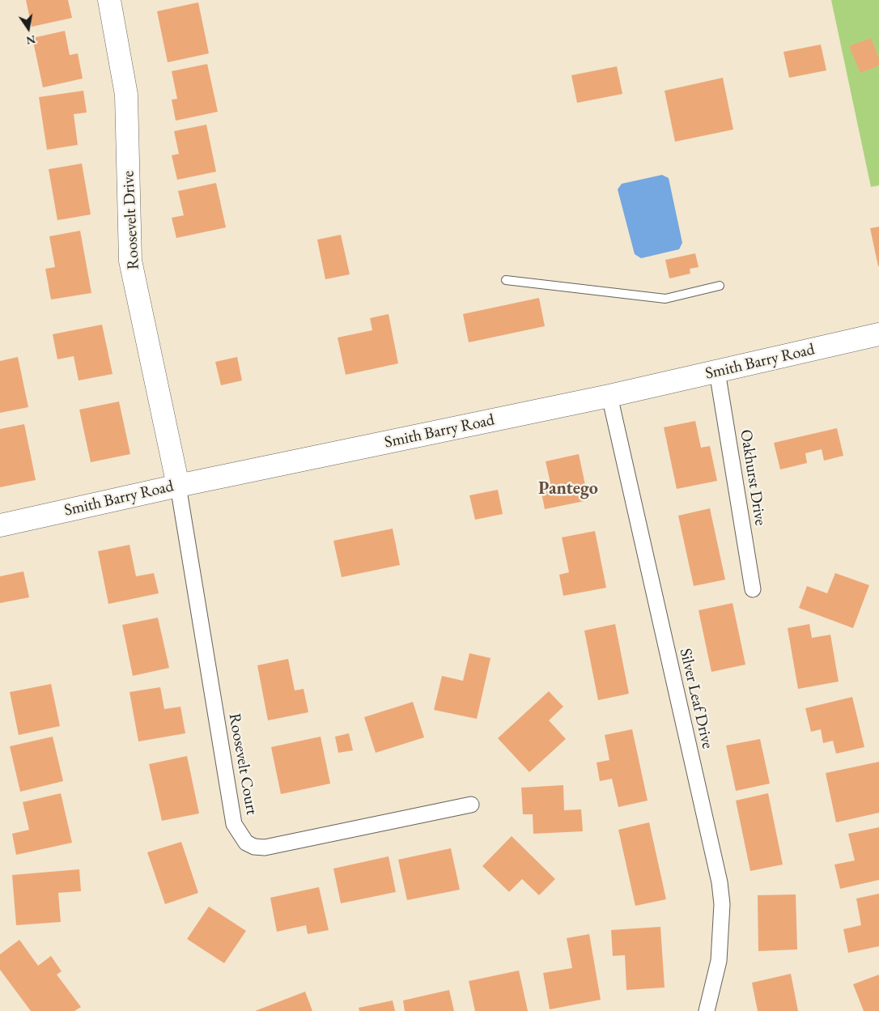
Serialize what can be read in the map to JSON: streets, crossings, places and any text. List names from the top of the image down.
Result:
{
  "streets": {
    "street": [
      "Roosevelt Drive",
      "Smith Barry Road",
      "Oakhurst Drive",
      "Silver Leaf Drive",
      "Roosevelt Court"
    ]
  },
  "crossings": [
    ["Roosevelt Drive", "Smith Barry Road"],
    ["Roosevelt Drive", "Roosevelt Court"],
    ["Smith Barry Road", "Oakhurst Drive"],
    ["Smith Barry Road", "Silver Leaf Drive"],
    ["Smith Barry Road", "Roosevelt Court"]
  ],
  "districts": ["Pantego"],
  "north": "bottom"
}
